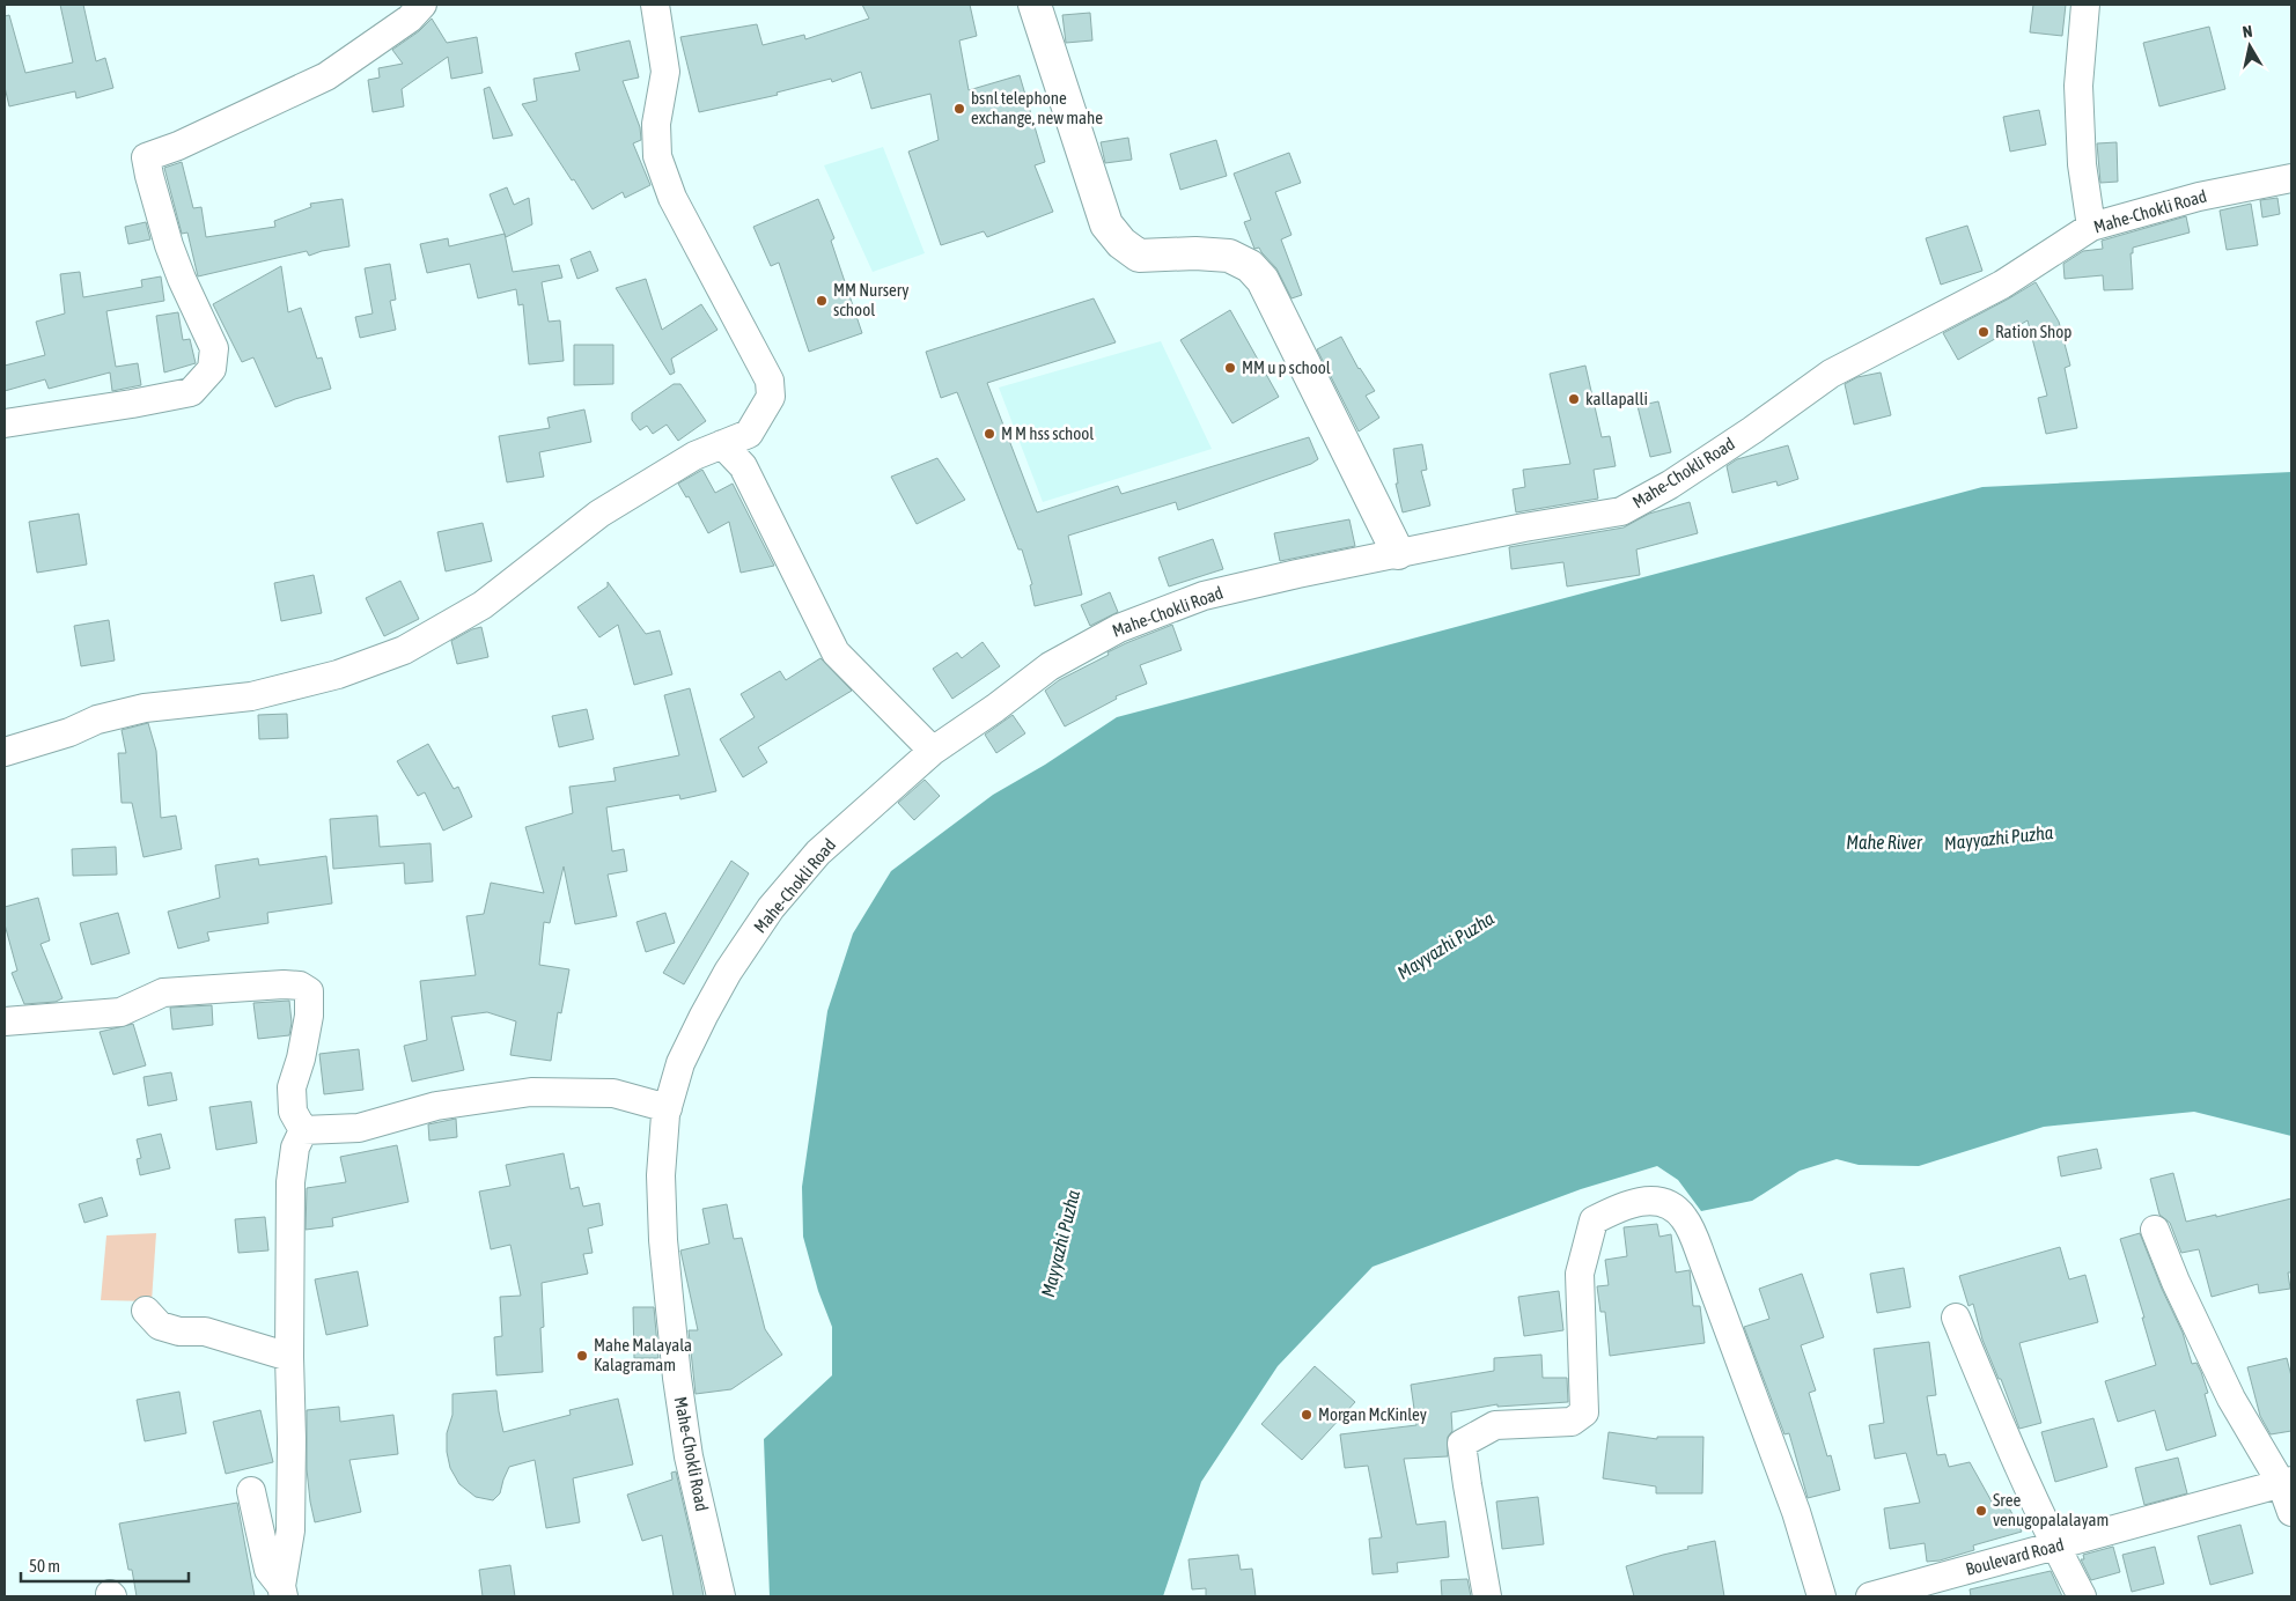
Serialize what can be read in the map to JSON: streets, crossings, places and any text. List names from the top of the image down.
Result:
{
  "streets": {
    "street": ["Mahe-Chokli Road", "Boulevard Road"]
  },
  "water": ["Mayyazhi Puzha", "Mahe River"],
  "places": [
    "bsnl telephone exchange, new mahe",
    "MM Nursery school",
    "Ration Shop",
    "MM u p school",
    "kallapalli",
    "M M hss school",
    "Mahe Malayala Kalagramam",
    "Morgan McKinley",
    "Sree venugopalalayam"
  ],
  "scale_bar": "50 m",
  "north": "top"
}
